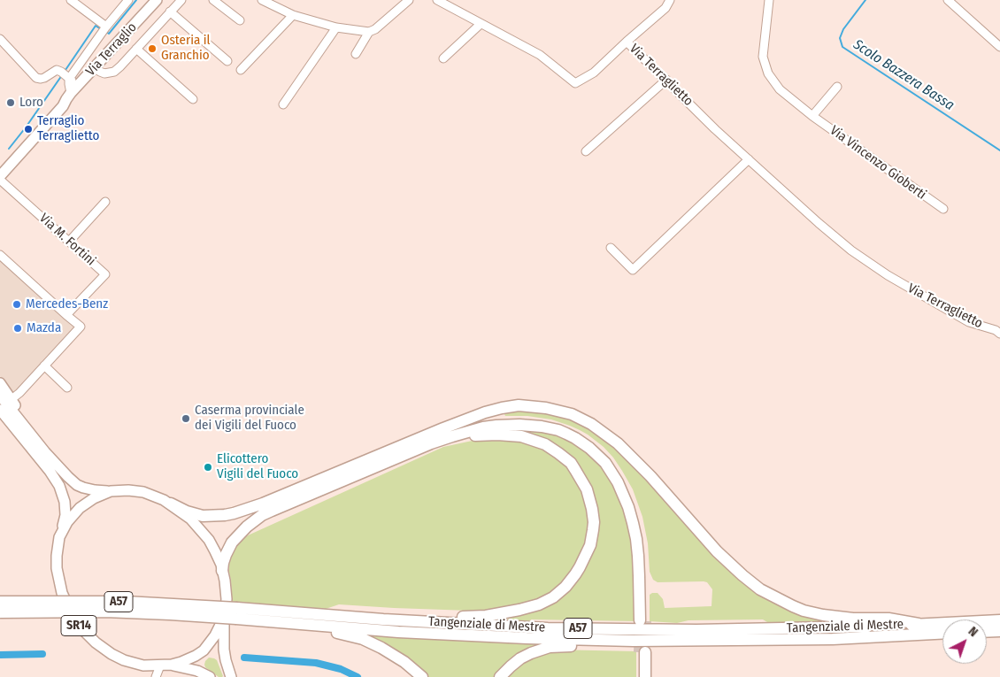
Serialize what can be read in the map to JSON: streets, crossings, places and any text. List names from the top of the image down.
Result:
{
  "streets": {
    "highway": ["A57", "Tangenziale di Mestre"],
    "main road": ["Via Terraglio", "SR14"],
    "street": ["Via Terraglietto", "Via Vincenzo Gioberti", "Via M. Fortini"]
  },
  "crossings": [
    ["A57", "Tangenziale di Mestre"],
    ["A57", "SR14"]
  ],
  "water": ["Scolo Bazzera Bassa"],
  "places": [
    "Osteria il Granchio",
    "Loro",
    "Terraglio Terraglietto",
    "Mercedes-Benz",
    "Mazda",
    "Caserma provinciale dei Vigili del Fuoco",
    "Elicottero Vigili del Fuoco"
  ],
  "north": "top right"
}
